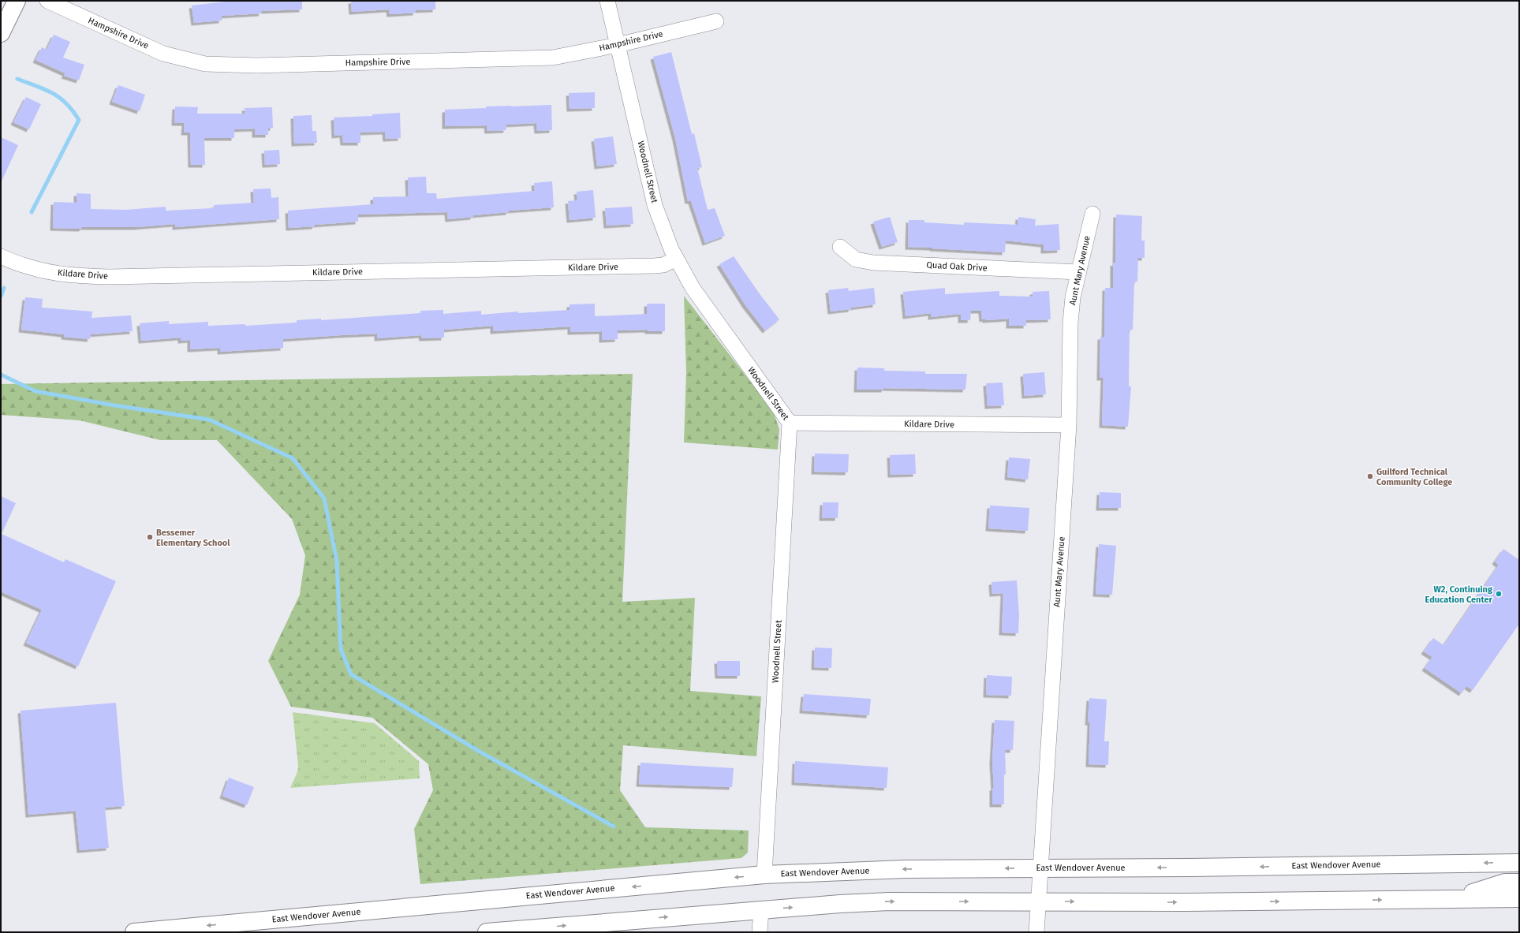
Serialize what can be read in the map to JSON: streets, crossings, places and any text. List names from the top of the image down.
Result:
{
  "streets": {
    "main road": ["East Wendover Avenue"],
    "street": [
      "Hampshire Drive",
      "Woodnell Street",
      "Quad Oak Drive",
      "Kildare Drive",
      "Aunt Mary Avenue"
    ]
  },
  "crossings": [
    ["Hampshire Drive", "Woodnell Street"],
    ["Woodnell Street", "Kildare Drive"],
    ["Woodnell Street", "East Wendover Avenue"],
    ["Quad Oak Drive", "Aunt Mary Avenue"],
    ["Kildare Drive", "Aunt Mary Avenue"],
    ["Aunt Mary Avenue", "East Wendover Avenue"]
  ],
  "places": ["Guilford Technical Community College", "Bessemer Elementary School", "W2, Continuing Education Center"]
}
